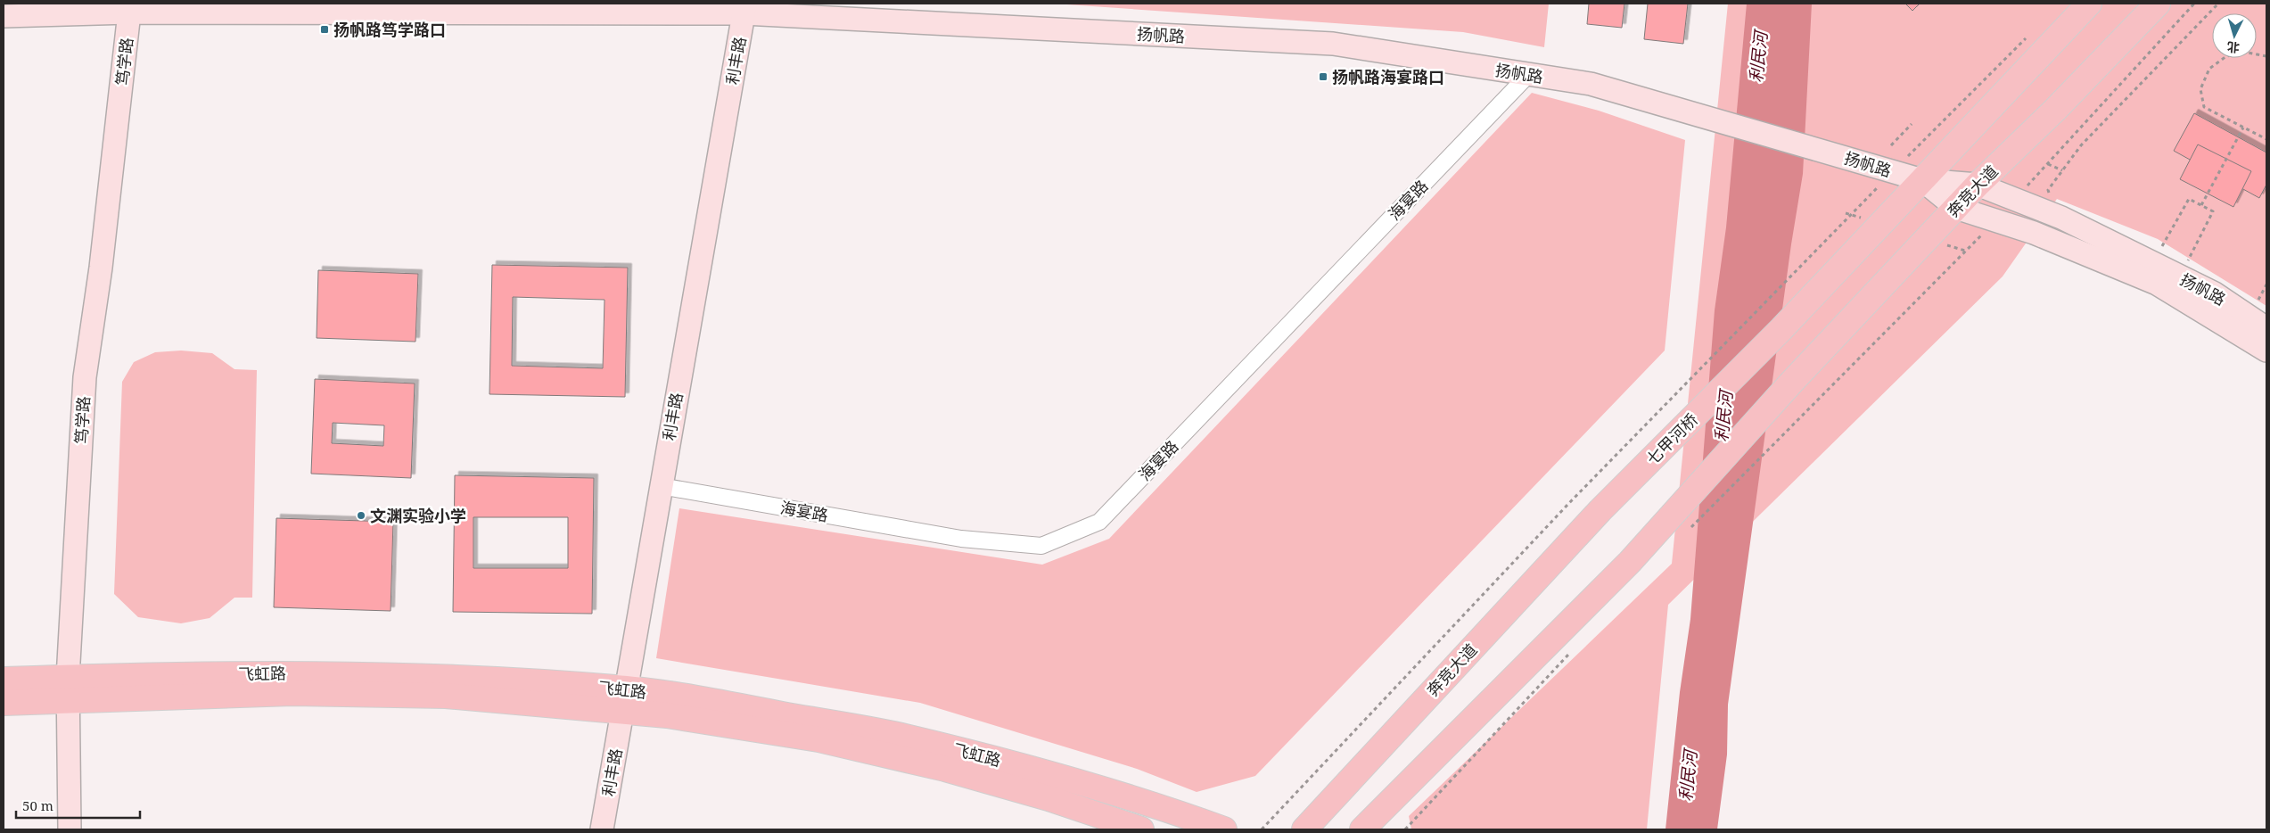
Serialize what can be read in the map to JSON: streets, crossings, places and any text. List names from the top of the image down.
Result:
{
  "streets": {
    "main road": ["奔竞大道", "七甲河桥", "飞虹路"],
    "street": [
      "扬帆路",
      "利丰路",
      "笃学路",
      "海宴路"
    ]
  },
  "crossings": [
    ["扬帆路", "利丰路"],
    ["扬帆路", "笃学路"],
    ["扬帆路", "奔竞大道"],
    ["扬帆路", "海宴路"],
    ["扬帆路", "七甲河桥"],
    ["利丰路", "海宴路"],
    ["利丰路", "飞虹路"],
    ["笃学路", "飞虹路"],
    ["奔竞大道", "七甲河桥"]
  ],
  "water": ["利民河"],
  "places": {
    "transit": ["扬帆路笃学路口", "扬帆路海宴路口"],
    "other": ["文渊实验小学"]
  },
  "scale_bar": "50 m",
  "north": "bottom"
}
